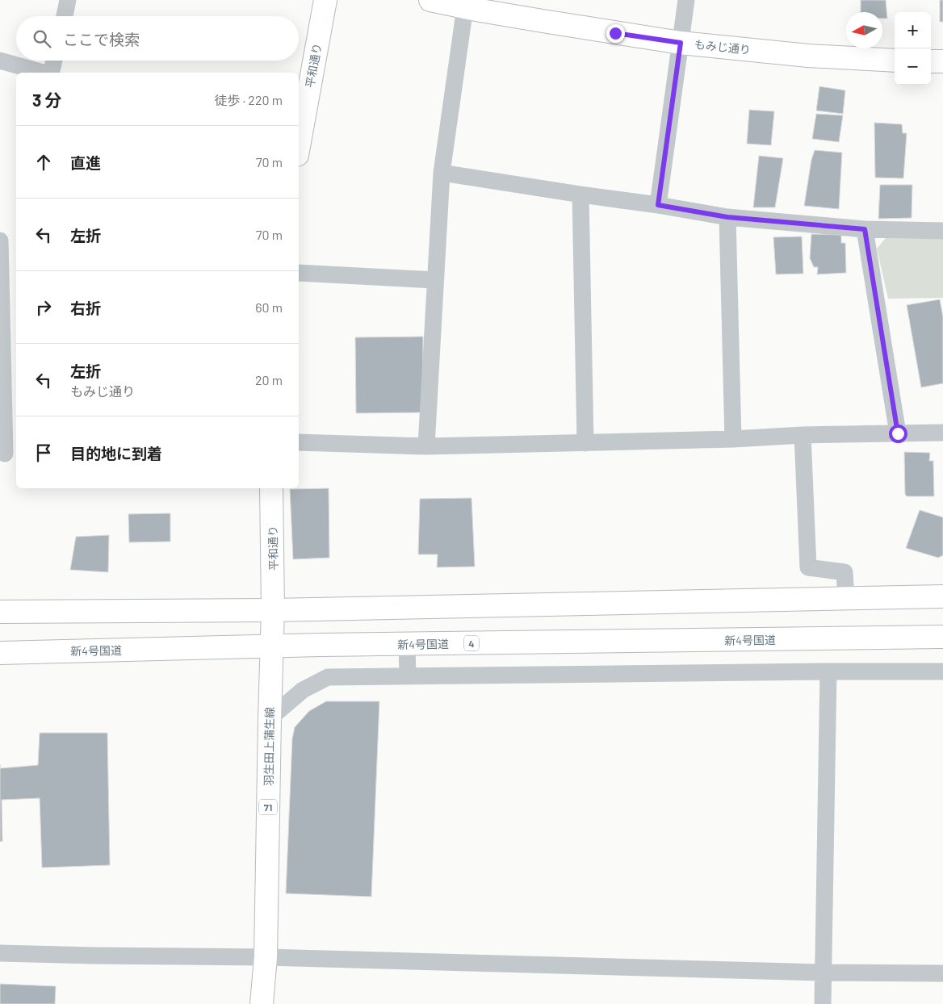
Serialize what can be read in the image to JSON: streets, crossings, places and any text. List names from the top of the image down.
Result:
{
  "streets": {
    "main road": [
      "もみじ通り",
      "平和通り",
      "新4号国道",
      "4",
      "羽生田上蒲生線",
      "71"
    ]
  },
  "crossings": [
    ["平和通り", "羽生田上蒲生線"],
    ["新4号国道", "羽生田上蒲生線"]
  ],
  "north": "left",
  "page": {
    "map_buttons": ["+", "−"],
    "search": "ここで検索",
    "heading": ["3 分", "徒歩 · 220 m"],
    "list": [
      ["直進", "70 m"],
      ["左折", "70 m"],
      ["右折", "60 m"],
      ["左折", "もみじ通り", "20 m"],
      "目的地に到着"
    ]
  }
}
